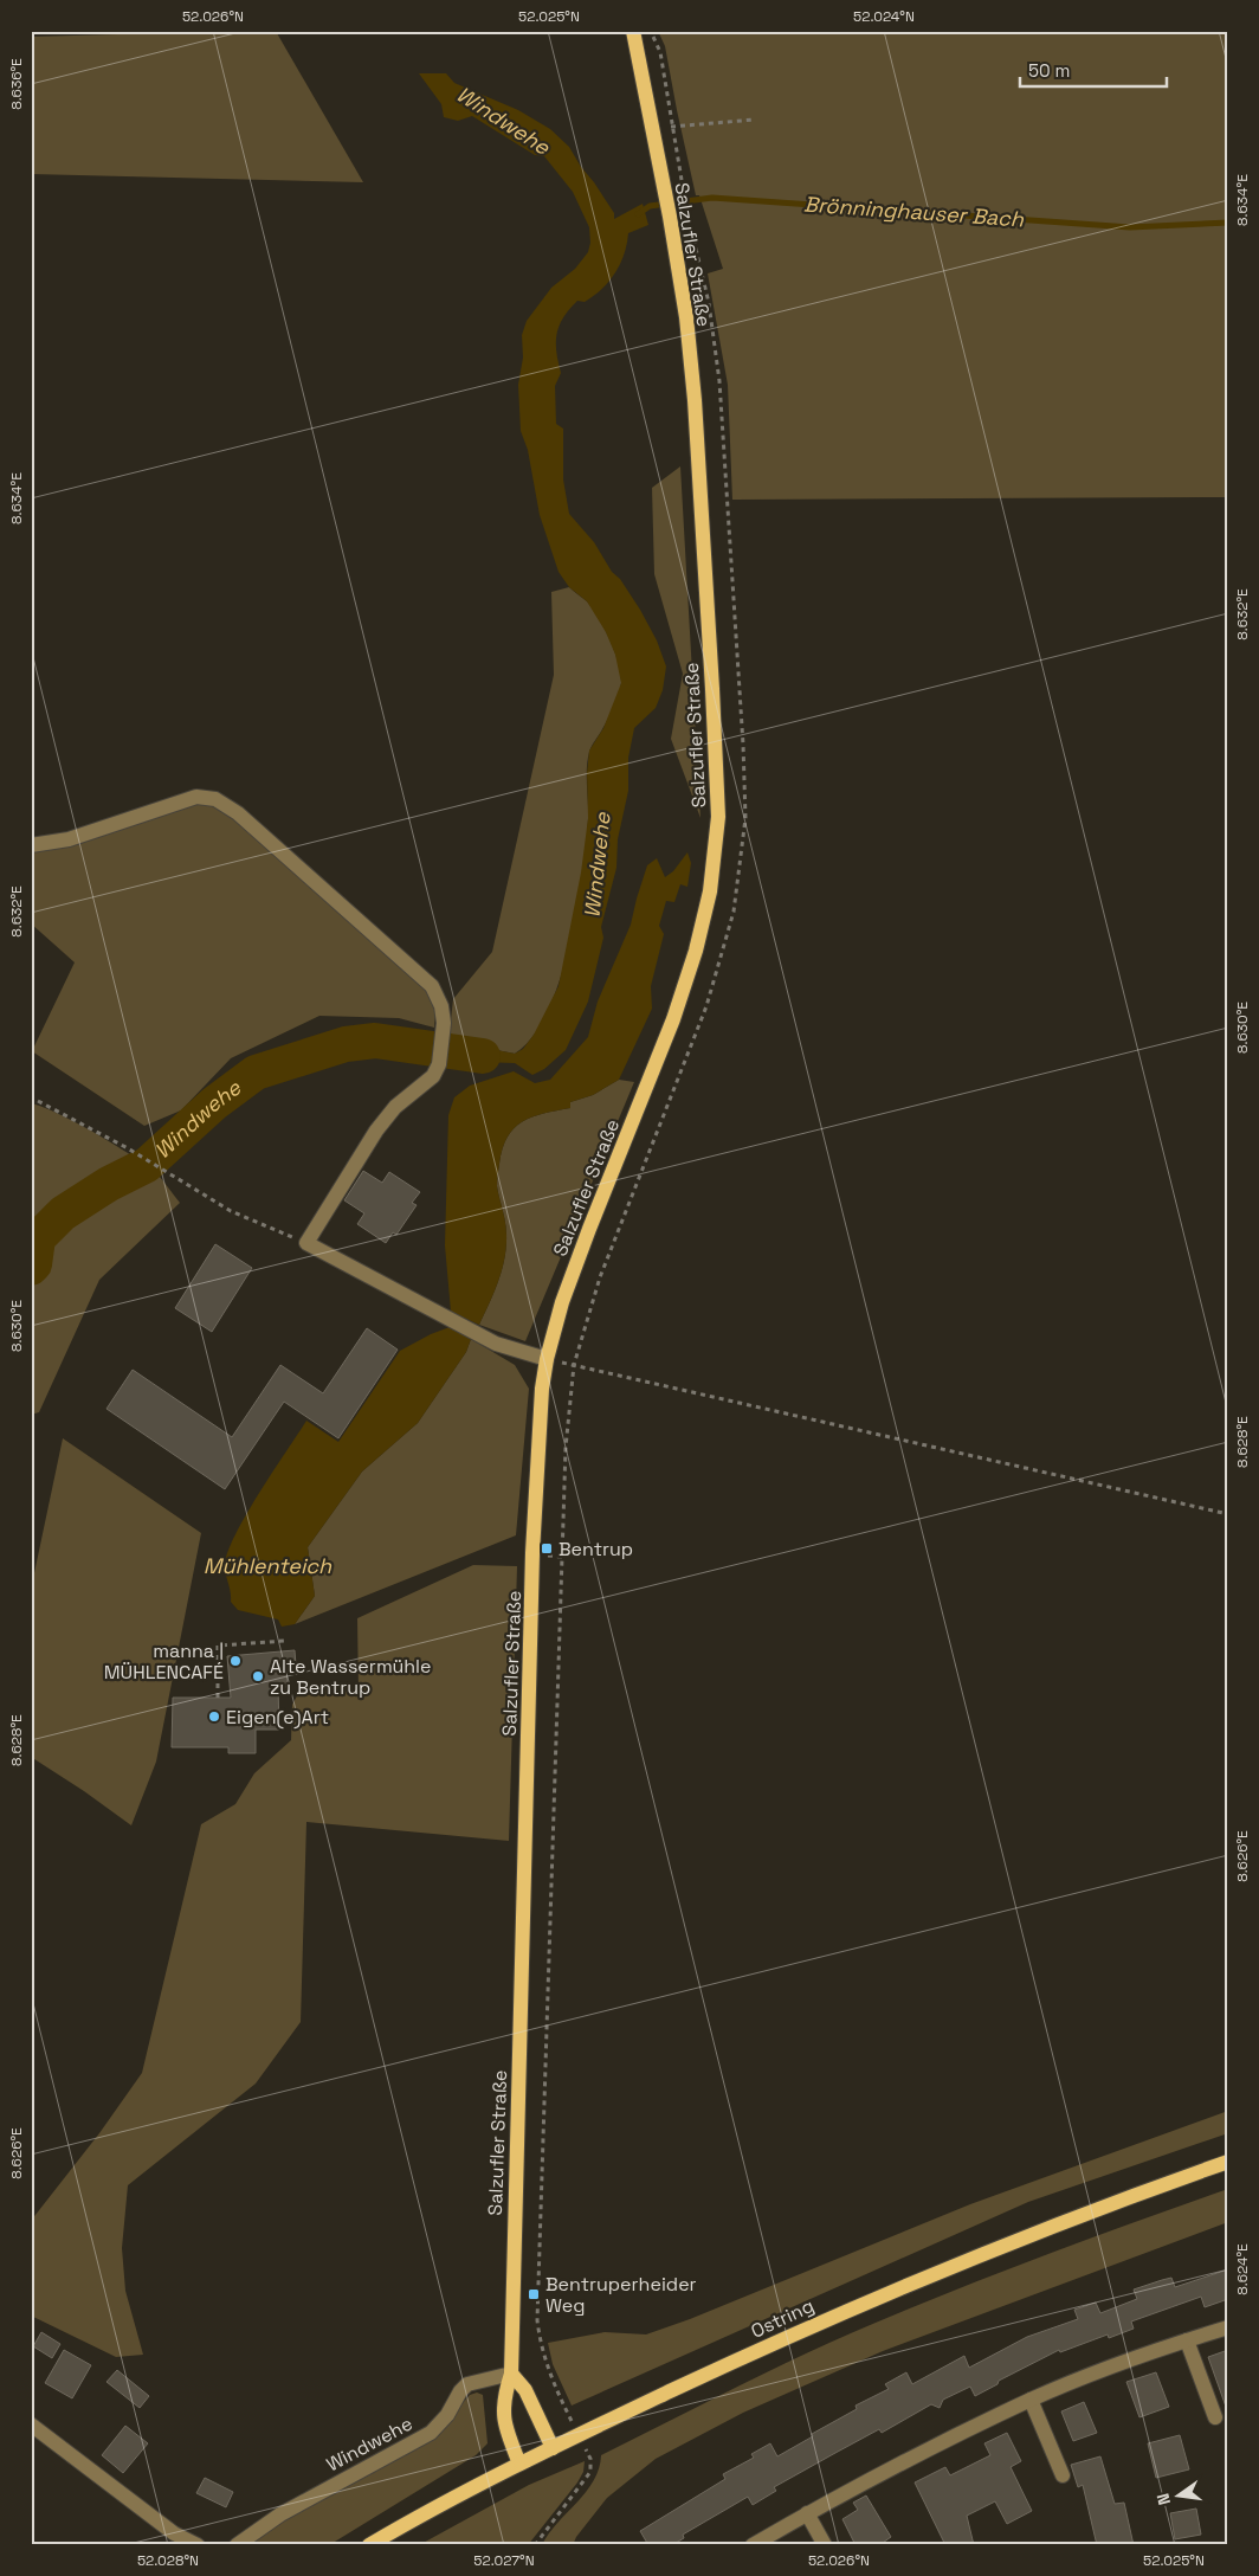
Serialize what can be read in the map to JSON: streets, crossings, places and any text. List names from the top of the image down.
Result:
{
  "streets": {
    "main road": ["Salzufler Straße", "Ostring"],
    "street": ["Windwehe"]
  },
  "crossings": [
    ["Salzufler Straße", "Ostring"],
    ["Salzufler Straße", "Windwehe"]
  ],
  "water": ["Windwehe", "Brönninghauser Bach", "Mühlenteich"],
  "places": {
    "transit": ["Bentrup", "Bentruperheider Weg"],
    "other": ["manna | MÜHLENCAFÉ", "Alte Wassermühle zu Bentrup", "Eigen(e)Art"]
  },
  "scale_bar": "50 m",
  "north": "left",
  "coordinates": [
    "52.026°N",
    "52.025°N",
    "52.024°N",
    "8.636°E",
    "8.634°E",
    "8.632°E",
    "8.630°E",
    "8.628°E",
    "8.626°E",
    "8.624°E",
    "52.028°N",
    "52.027°N"
  ]
}
